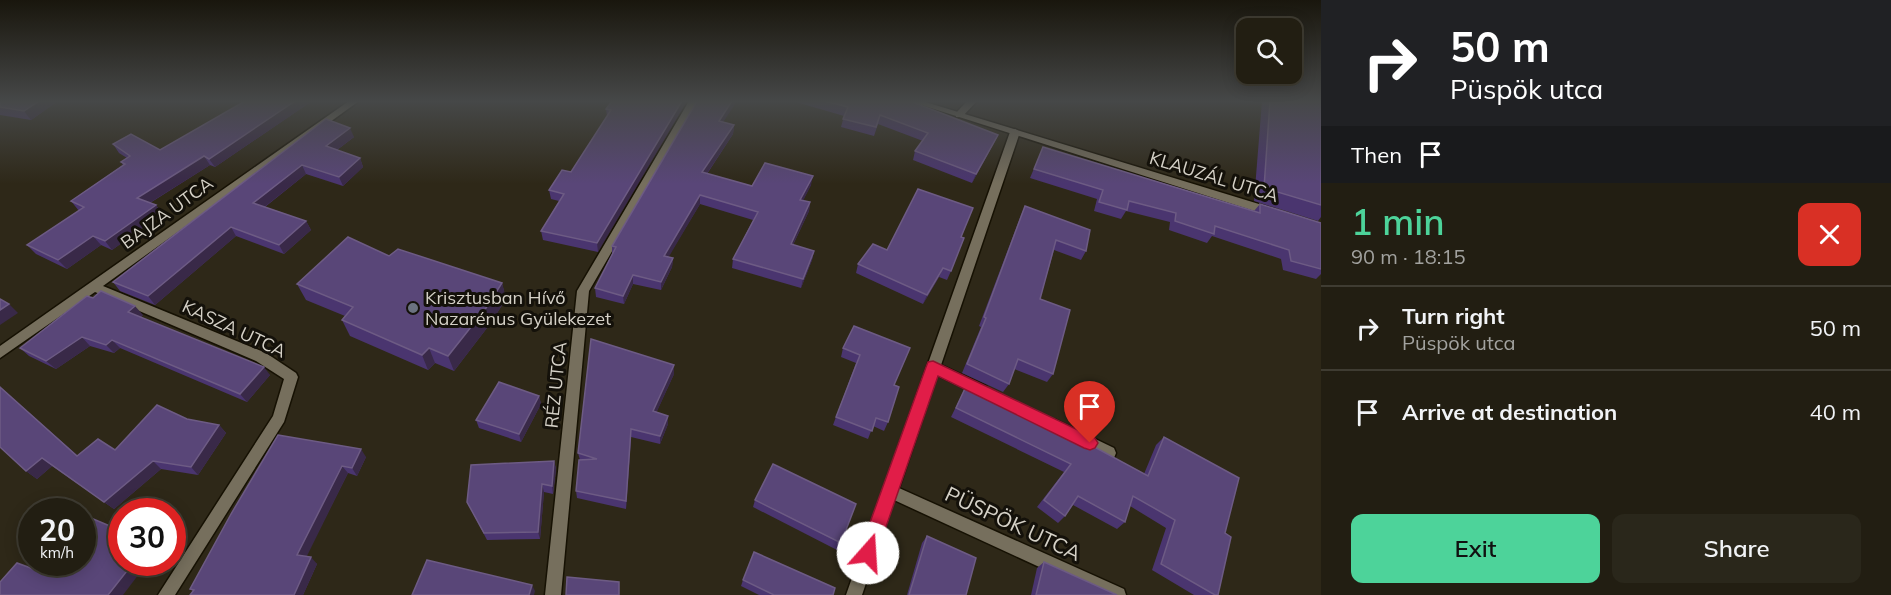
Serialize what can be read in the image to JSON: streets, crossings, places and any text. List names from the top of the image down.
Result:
{
  "streets": {
    "street": [
      "KLAUZÁL UTCA",
      "BAJZA UTCA",
      "KASZA UTCA",
      "RÉZ UTCA",
      "PÜSPÖK UTCA"
    ]
  },
  "crossings": [
    ["BAJZA UTCA", "KASZA UTCA"]
  ],
  "places": ["Krisztusban Hívő Nazarénus Gyülekezet"],
  "page": {
    "turn": ["50 m", "Püspök utca"],
    "then": "Then",
    "heading": ["1 min", "90 m · 18:15"],
    "list": [
      {
        "name": "Turn right",
        "note": "Püspök utca",
        "value": "50 m"
      },
      {
        "name": "Arrive at destination",
        "value": "40 m"
      }
    ],
    "speed": "20 km/h",
    "limit": "30",
    "buttons": ["Exit", "Share"]
  }
}
